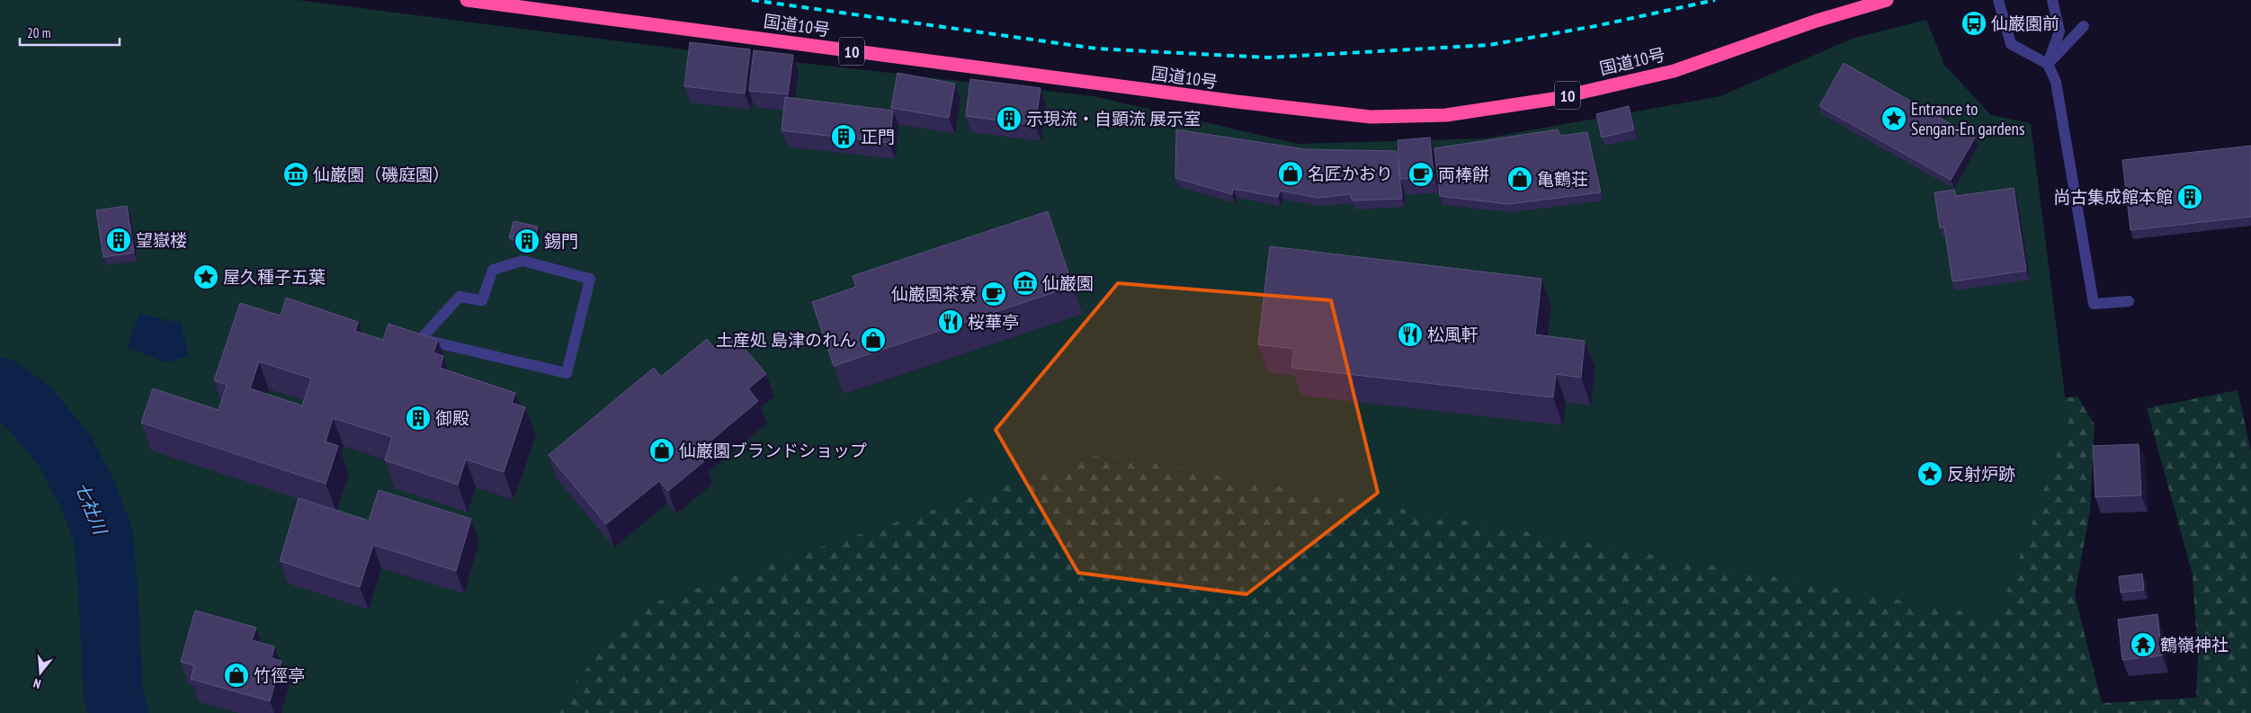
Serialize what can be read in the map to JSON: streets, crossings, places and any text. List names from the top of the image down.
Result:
{
  "streets": {
    "highway": ["国道10号", "10"]
  },
  "water": ["七社川"],
  "places": {
    "bus stop": ["仙巌園前"],
    "building": [
      "示現流・自顕流 展示室",
      "正門",
      "尚古集成館本館",
      "望嶽楼",
      "錫門",
      "御殿"
    ],
    "place": ["Entrance to Sengan-En gardens", "屋久種子五葉", "反射炉跡"],
    "shop": [
      "名匠かおり",
      "亀鶴荘",
      "土産処 島津のれん",
      "仙巌園ブランドショップ",
      "竹徑亭"
    ],
    "museum": ["仙巌園（磯庭園）", "仙巌園"],
    "cafe": ["両棒餅", "仙巌園茶寮"],
    "restaurant": ["桜華亭", "松風軒"],
    "temple": ["鶴嶺神社"]
  },
  "scale_bar": "20 m",
  "north": "bottom"
}
